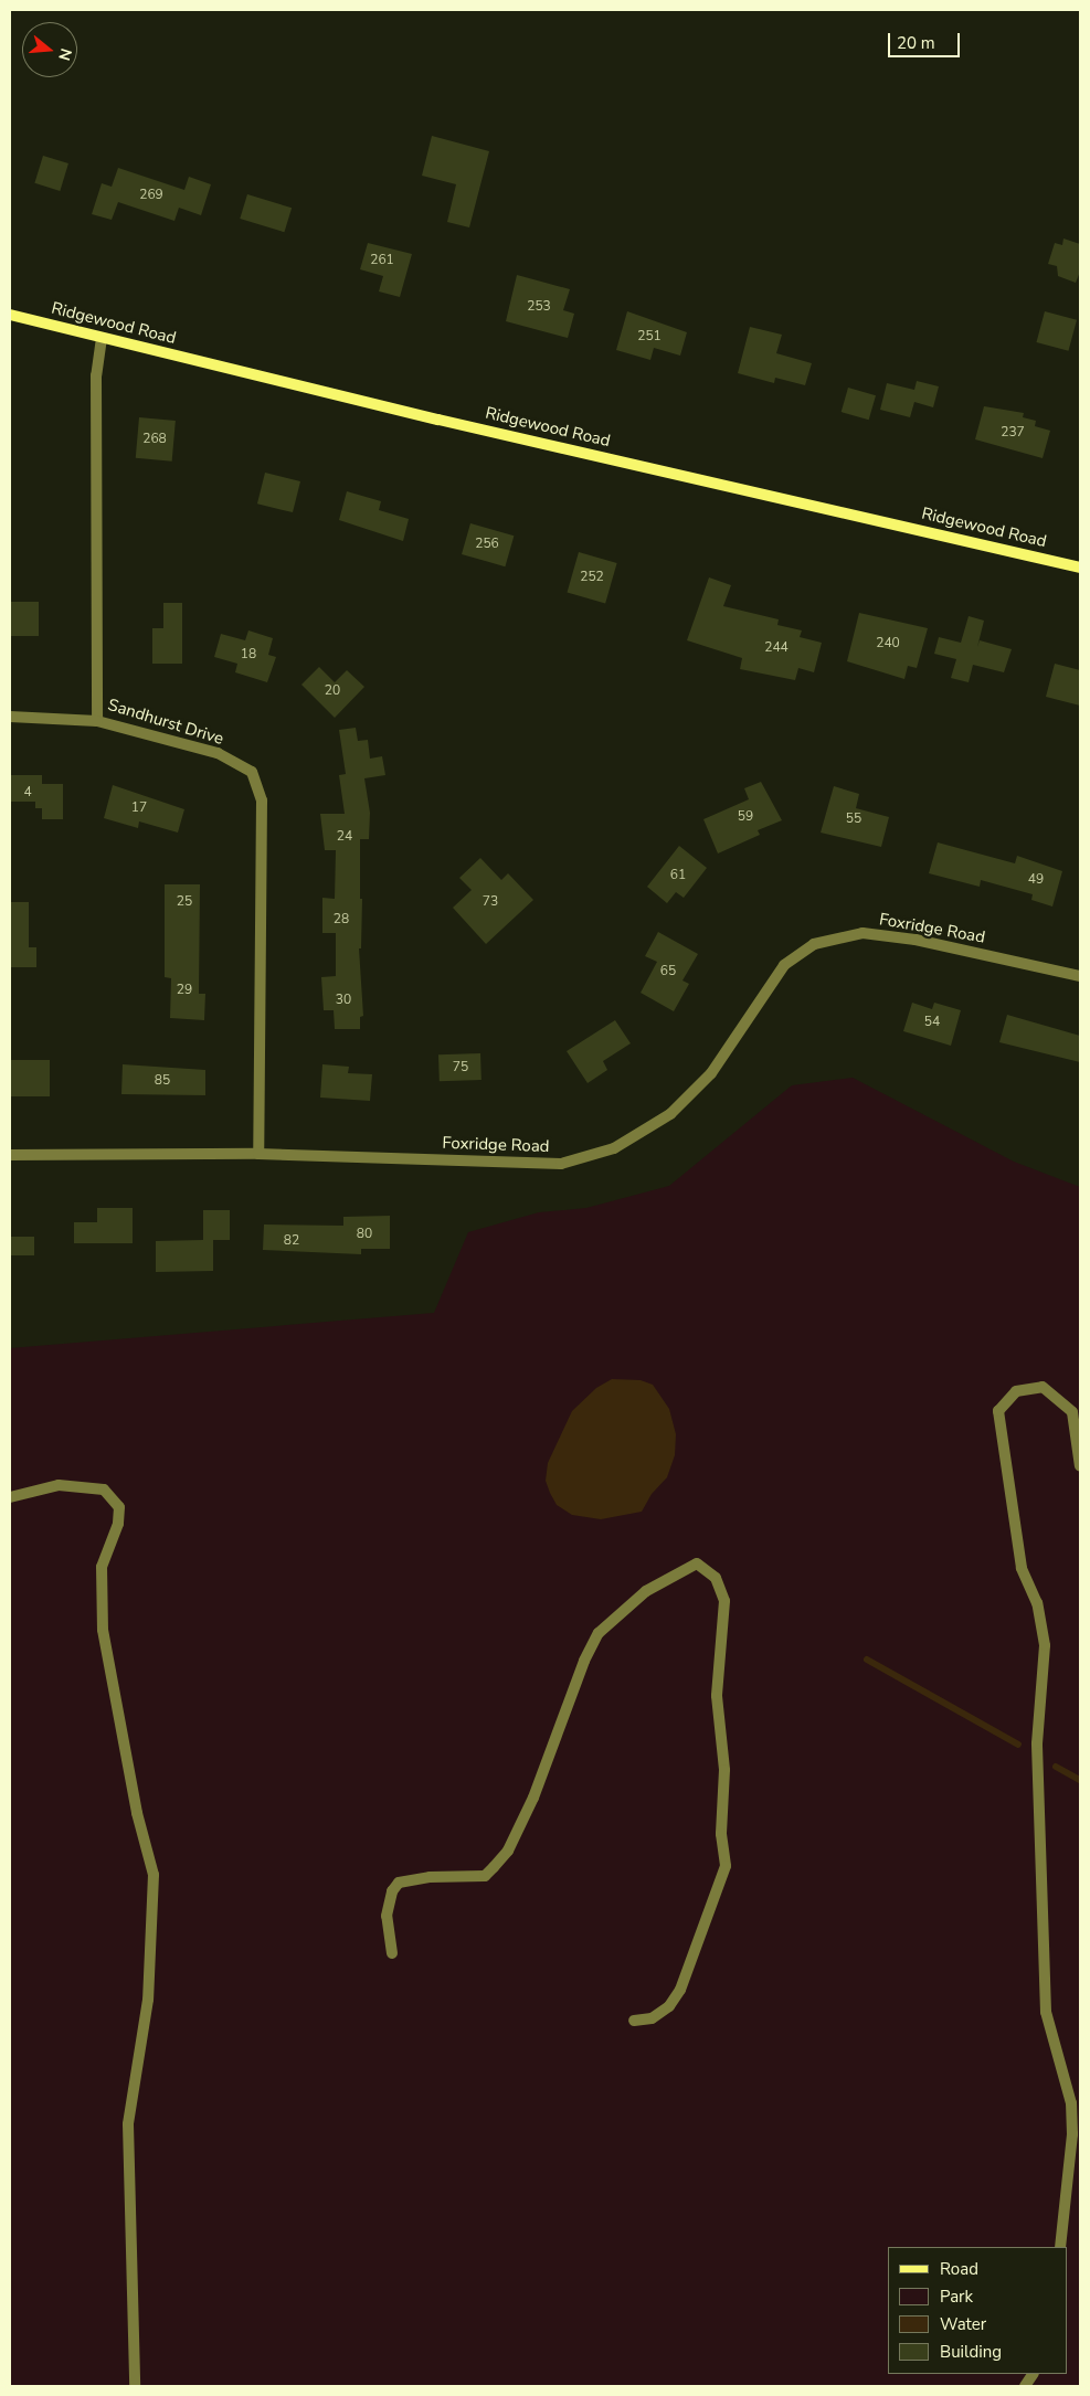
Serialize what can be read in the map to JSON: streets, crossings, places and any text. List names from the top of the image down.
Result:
{
  "streets": {
    "main road": ["Ridgewood Road"],
    "street": ["Sandhurst Drive", "Foxridge Road"]
  },
  "crossings": [
    ["Ridgewood Road", "Sandhurst Drive"],
    ["Sandhurst Drive", "Foxridge Road"]
  ],
  "house_numbers": [
    "269",
    "261",
    "253",
    "251",
    "237",
    "268",
    "256",
    "252",
    "240",
    "244",
    "18",
    "20",
    "4",
    "17",
    "59",
    "55",
    "24",
    "61",
    "49",
    "25",
    "73",
    "28",
    "65",
    "29",
    "30",
    "54",
    "75",
    "85",
    "80",
    "82"
  ],
  "legend": [
    "Road",
    "Park",
    "Water",
    "Building"
  ],
  "scale_bar": "20 m",
  "north": "right"
}
